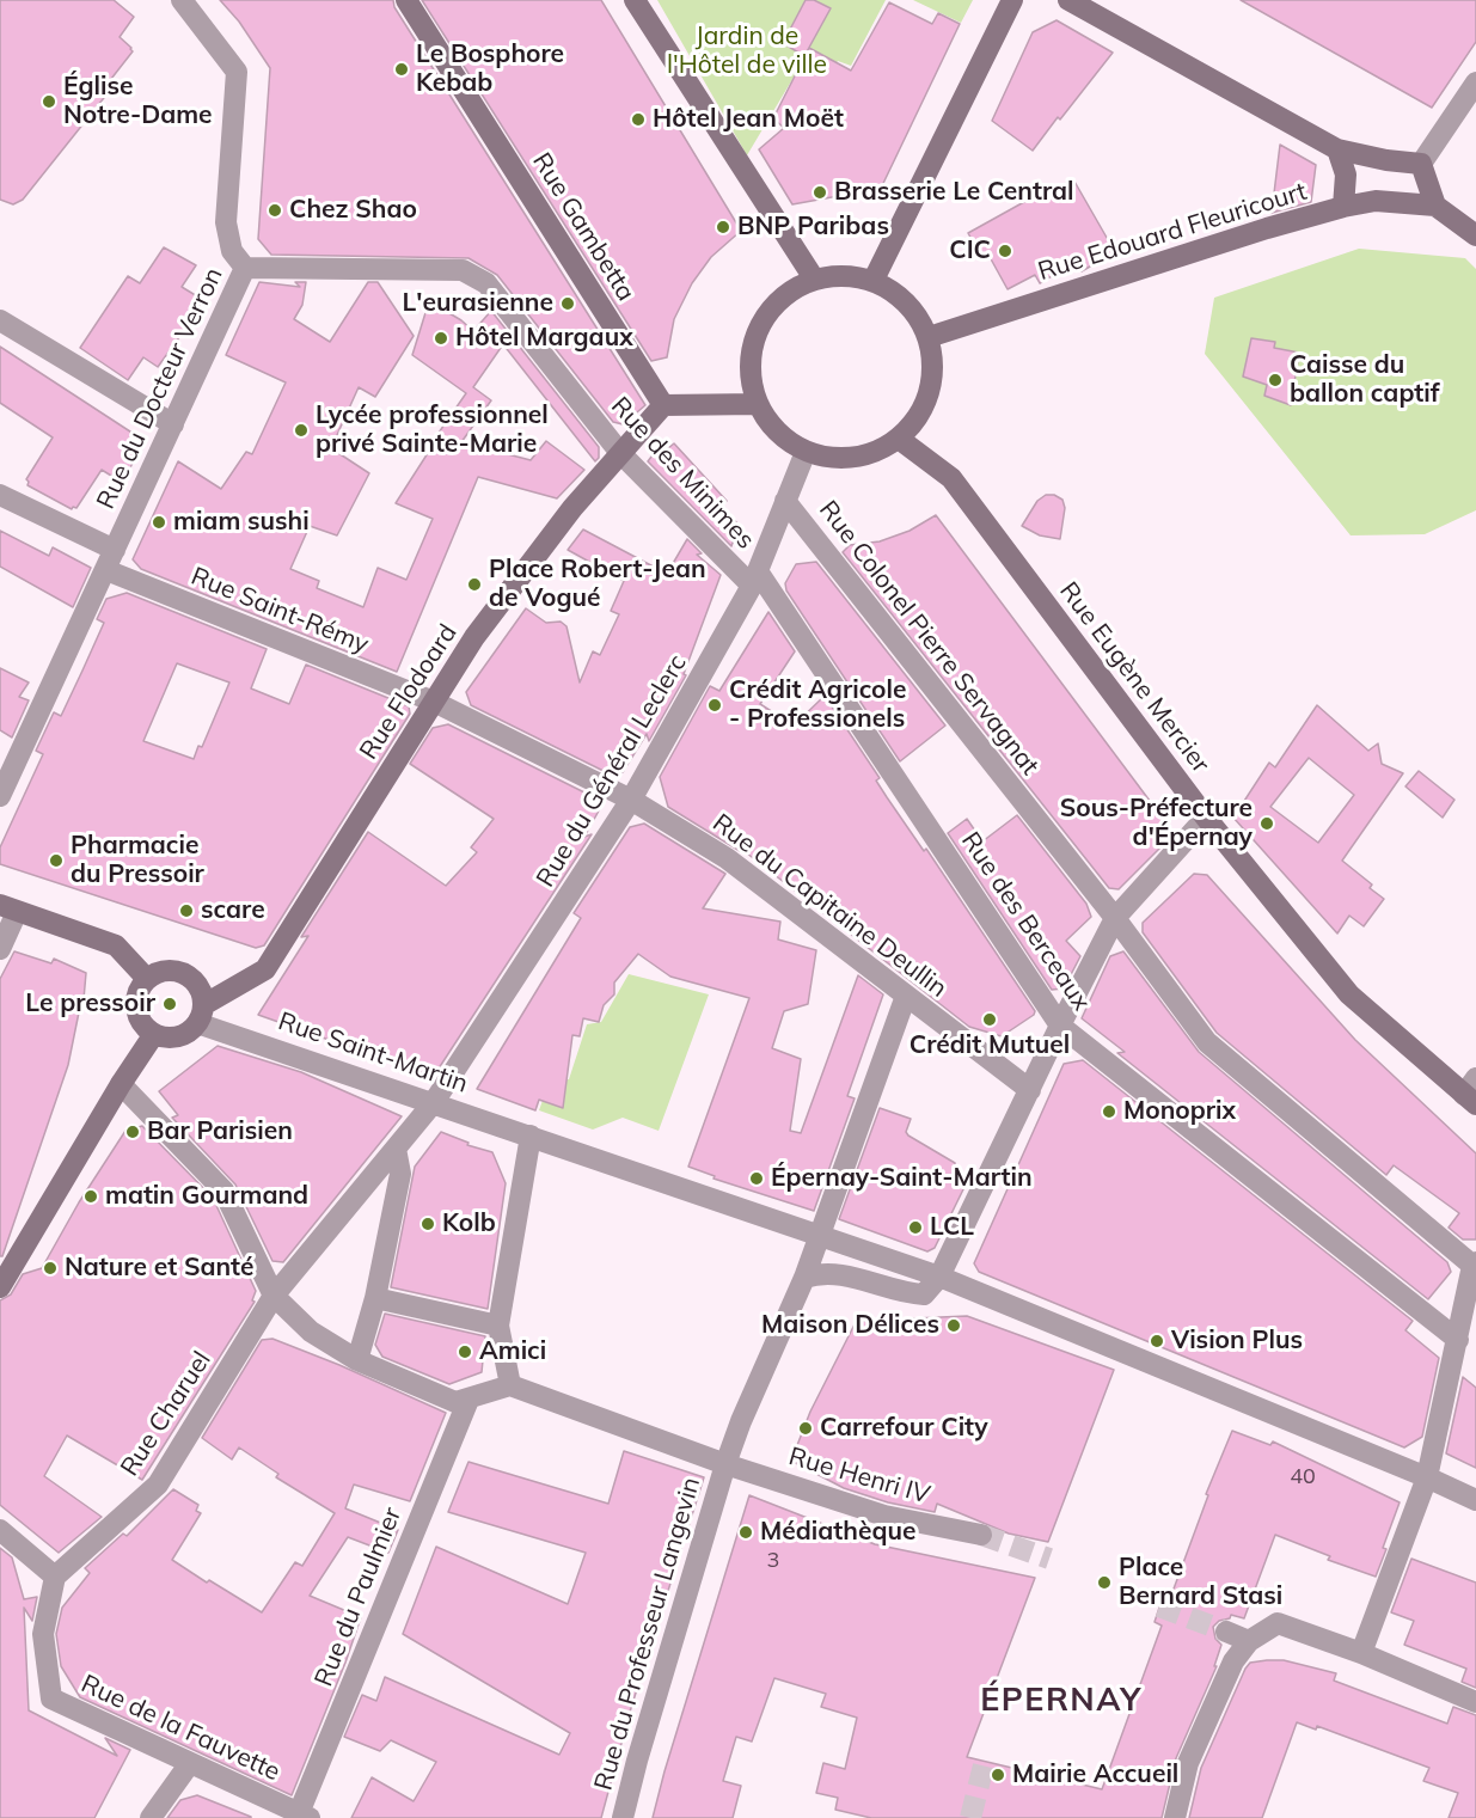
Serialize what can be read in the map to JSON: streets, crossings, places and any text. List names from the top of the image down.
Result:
{
  "streets": {
    "main road": [
      "Rue Gambetta",
      "Rue Edouard Fleuricourt",
      "Rue Eugène Mercier",
      "Rue Flodoard"
    ],
    "street": [
      "Rue du Docteur Verron",
      "Rue des Minimes",
      "Rue Saint-Rémy",
      "Rue Colonel Pierre Servagnat",
      "Rue du Général Leclerc",
      "Rue du Capitaine Deullin",
      "Rue des Berceaux",
      "Rue Saint-Martin",
      "Rue Charuel",
      "Rue Henri IV",
      "Rue du Paulmier",
      "Rue du Professeur Langevin",
      "Rue de la Fauvette"
    ]
  },
  "crossings": [
    ["Rue Gambetta", "Rue Flodoard"],
    ["Rue Edouard Fleuricourt", "Rue Eugène Mercier"],
    ["Rue Edouard Fleuricourt", "Rue du Général Leclerc"],
    ["Rue du Docteur Verron", "Rue des Minimes"],
    ["Rue du Docteur Verron", "Rue Saint-Rémy"],
    ["Rue des Minimes", "Rue Flodoard"],
    ["Rue des Minimes", "Rue du Général Leclerc"],
    ["Rue des Minimes", "Rue des Berceaux"],
    ["Rue Saint-Rémy", "Rue Flodoard"],
    ["Rue Saint-Rémy", "Rue du Capitaine Deullin"],
    ["Rue Colonel Pierre Servagnat", "Rue du Général Leclerc"],
    ["Rue Eugène Mercier", "Rue du Général Leclerc"],
    ["Rue Flodoard", "Rue du Capitaine Deullin"],
    ["Rue Flodoard", "Rue Saint-Martin"],
    ["Rue du Général Leclerc", "Rue du Capitaine Deullin"],
    ["Rue du Général Leclerc", "Rue des Berceaux"],
    ["Rue du Général Leclerc", "Rue Saint-Martin"],
    ["Rue du Général Leclerc", "Rue Charuel"],
    ["Rue du Capitaine Deullin", "Rue du Professeur Langevin"],
    ["Rue Saint-Martin", "Rue du Professeur Langevin"],
    ["Rue Charuel", "Rue de la Fauvette"],
    ["Rue Henri IV", "Rue du Professeur Langevin"],
    ["Rue du Paulmier", "Rue de la Fauvette"]
  ],
  "districts": ["ÉPERNAY"],
  "parks": ["Jardin de l'Hôtel de ville"],
  "places": [
    "Le Bosphore Kebab",
    "Église Notre-Dame",
    "Hôtel Jean Moët",
    "Brasserie Le Central",
    "Chez Shao",
    "BNP Paribas",
    "CIC",
    "L'eurasienne",
    "Hôtel Margaux",
    "Caisse du ballon captif",
    "Lycée professionnel privé Sainte-Marie",
    "miam sushi",
    "Place Robert-Jean de Vogué",
    "Crédit Agricole - Professionels",
    "Sous-Préfecture d'Épernay",
    "Pharmacie du Pressoir",
    "scare",
    "Le pressoir",
    "Crédit Mutuel",
    "Monoprix",
    "Bar Parisien",
    "Épernay-Saint-Martin",
    "matin Gourmand",
    "Kolb",
    "LCL",
    "Nature et Santé",
    "Maison Délices",
    "Vision Plus",
    "Amici",
    "Carrefour City",
    "Médiathèque",
    "Place Bernard Stasi",
    "Mairie Accueil"
  ],
  "house_numbers": ["40", "3"]
}
